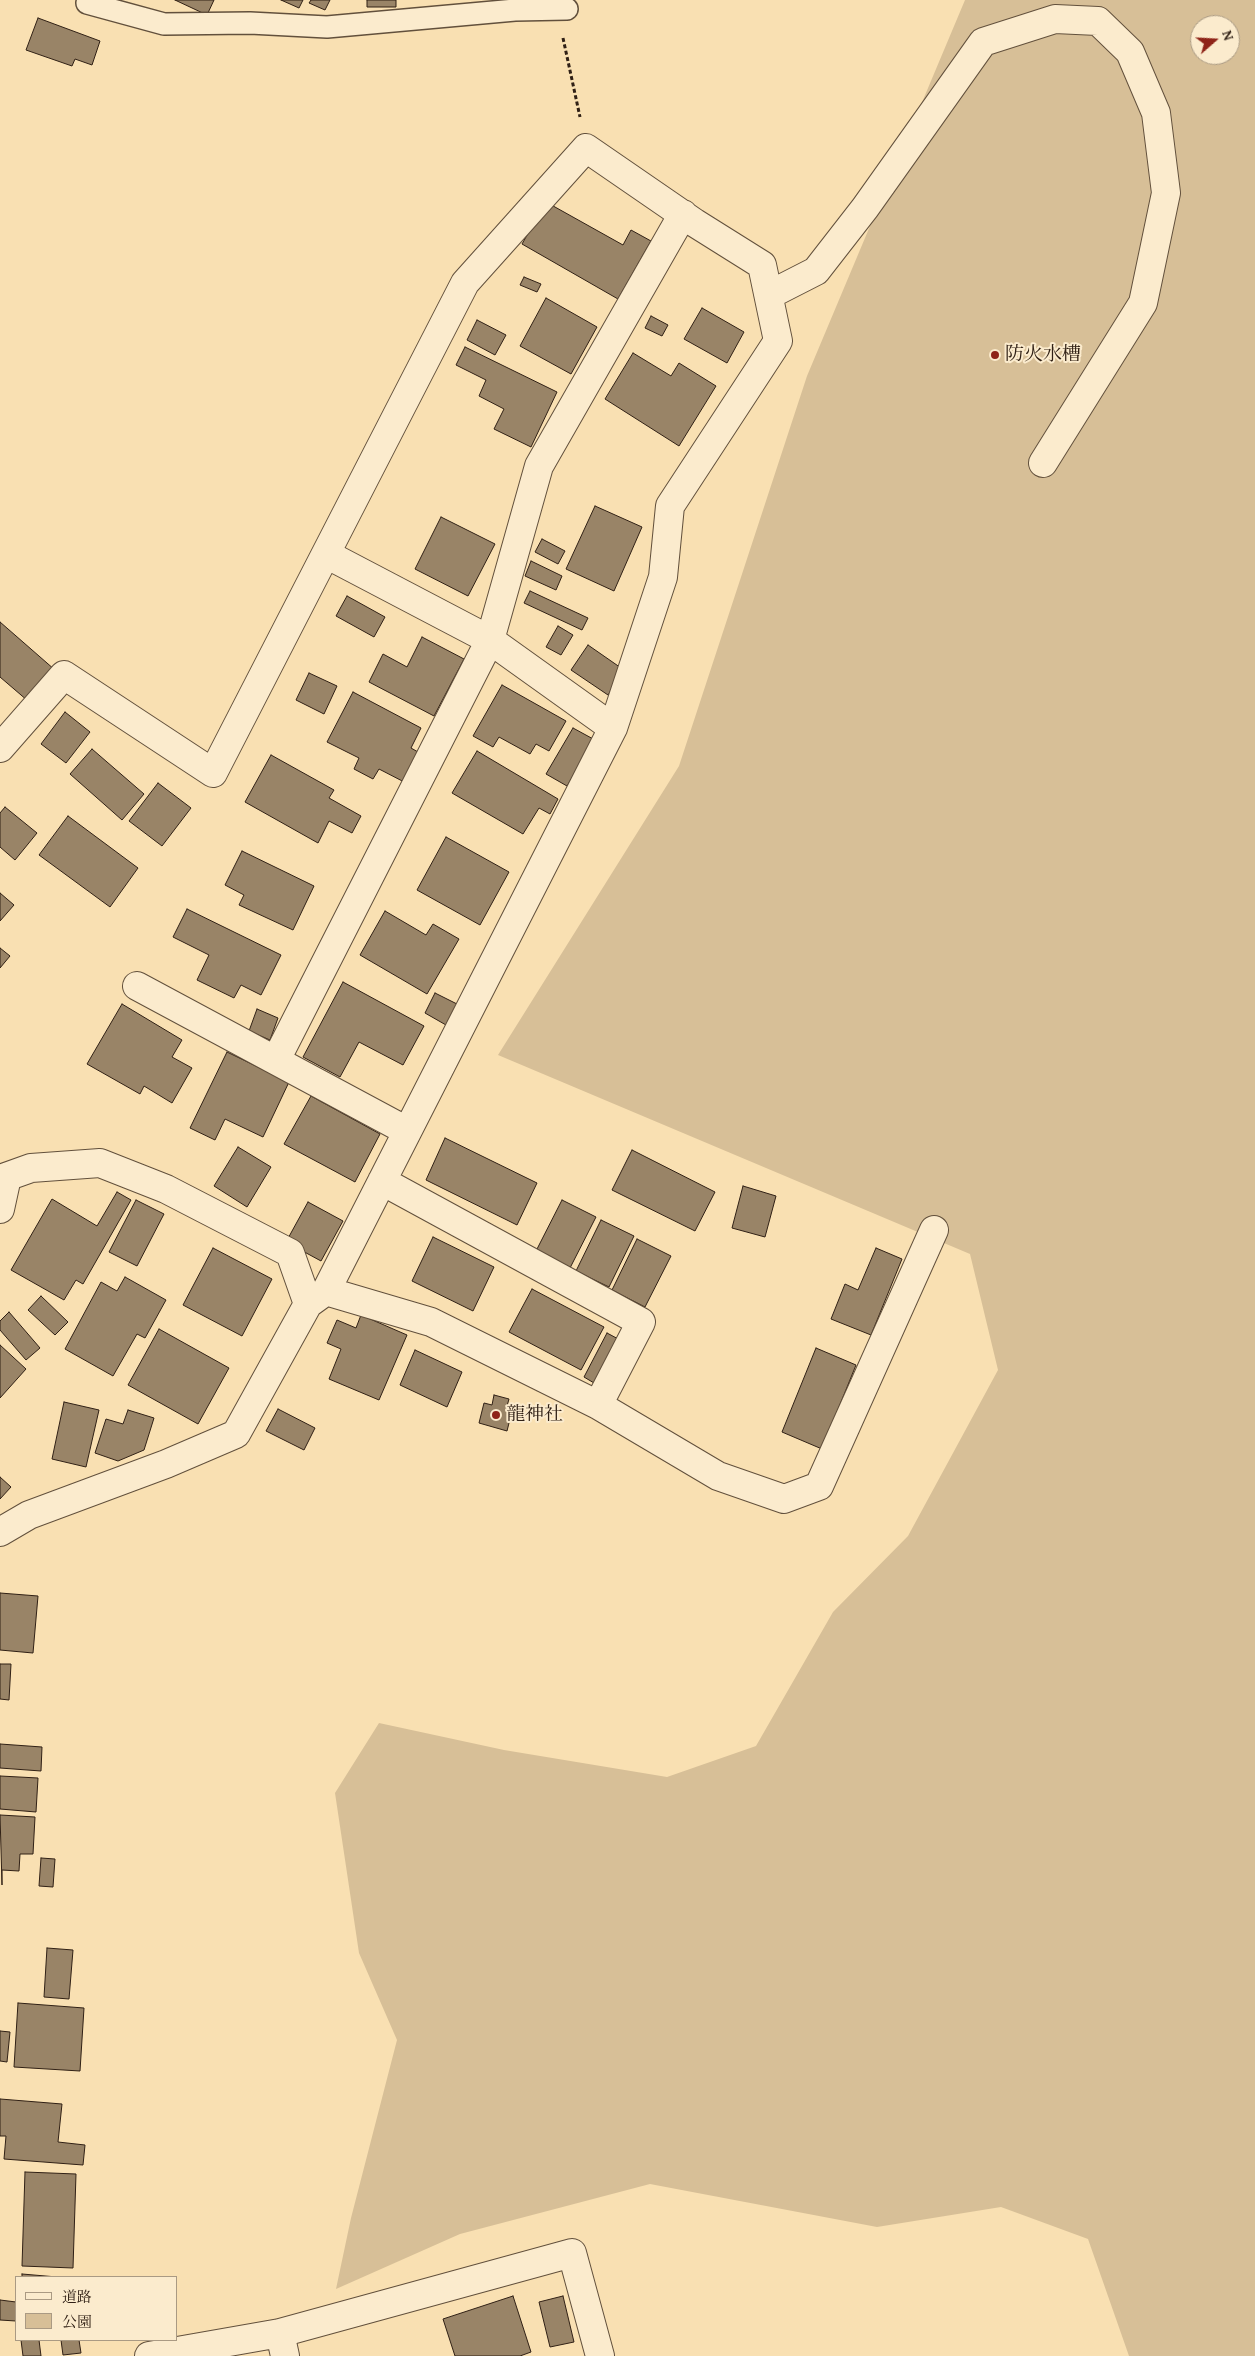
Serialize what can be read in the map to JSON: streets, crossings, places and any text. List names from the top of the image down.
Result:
{
  "places": ["防火水槽", "龍神社"],
  "legend": ["道路", "公園"],
  "north": "right"
}
